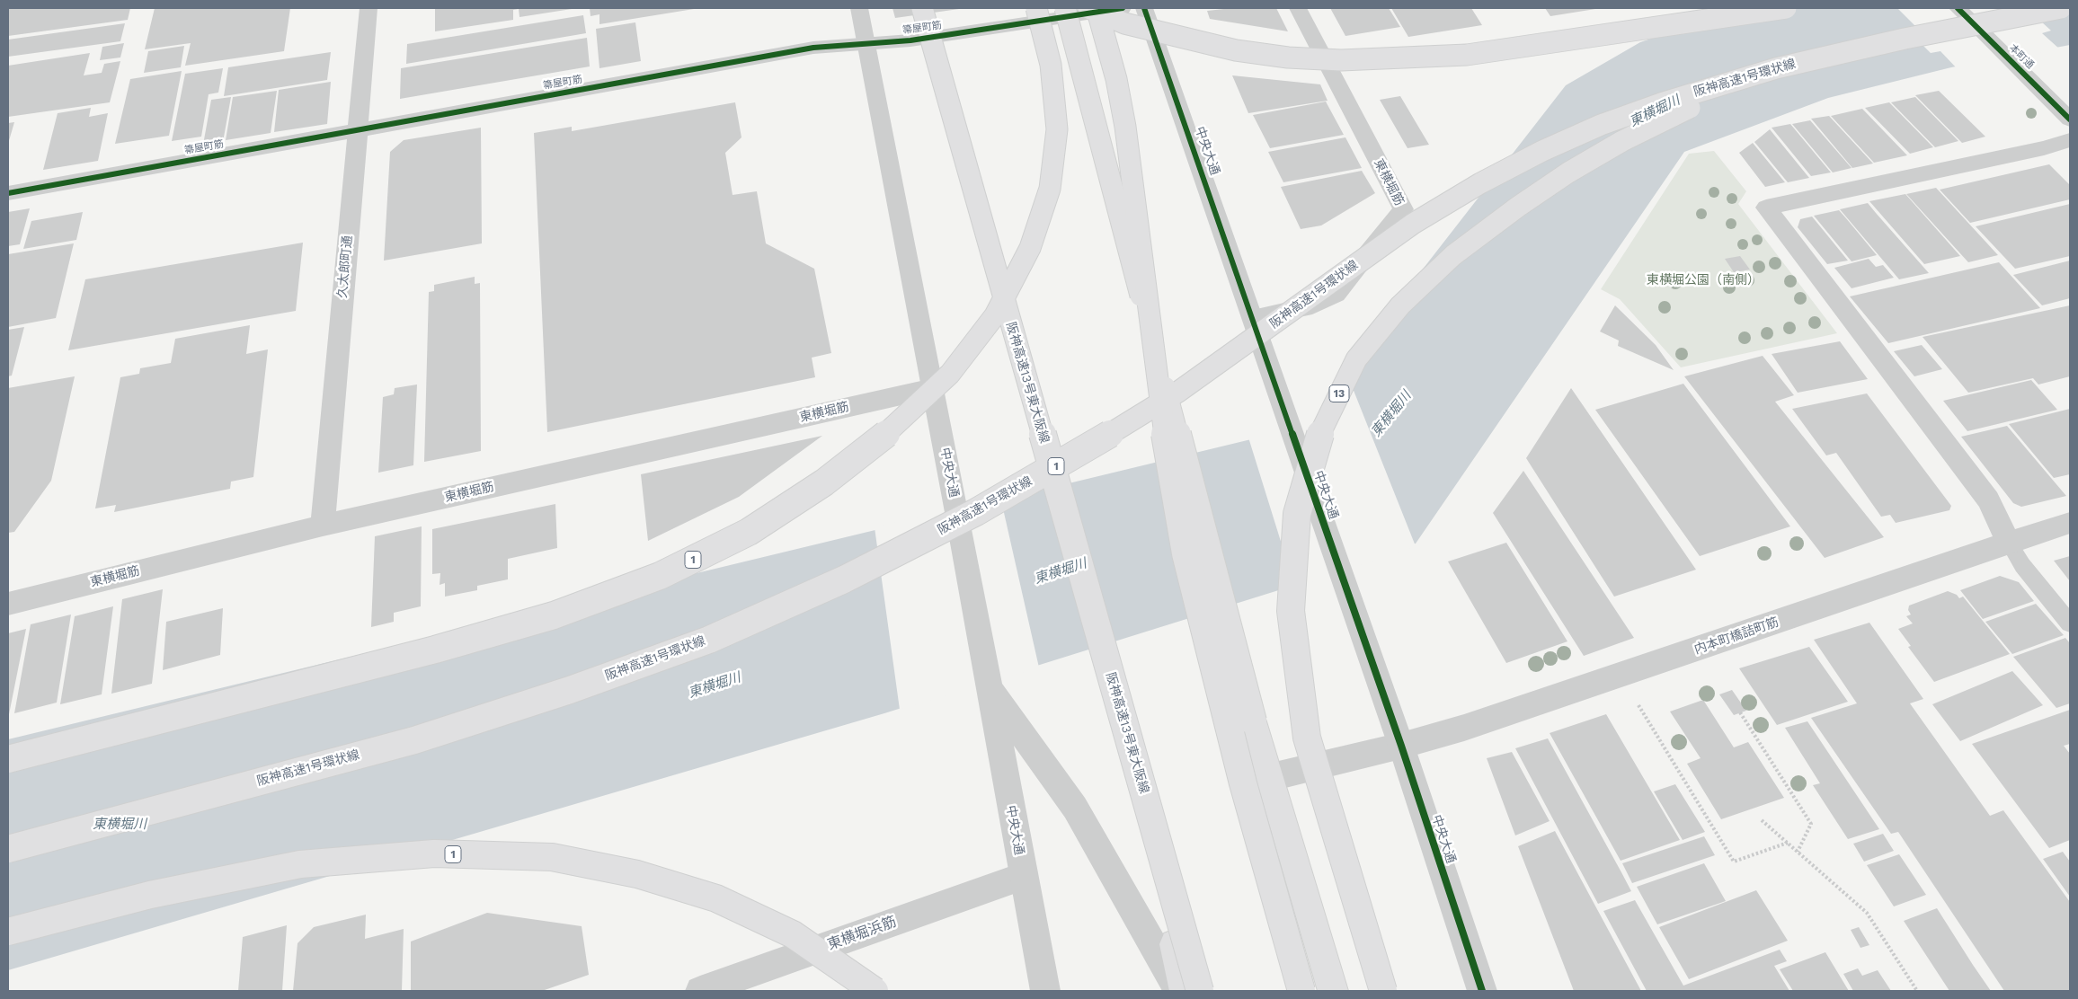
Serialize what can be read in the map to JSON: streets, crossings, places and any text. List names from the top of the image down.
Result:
{
  "streets": {
    "main road": [
      "阪神高速1号環状線",
      "阪神高速13号東大阪線",
      "13",
      "1"
    ],
    "street": [
      "箒屋町筋",
      "本町通",
      "中央大通",
      "東横堀筋",
      "久太郎町通",
      "内本町橋詰町筋",
      "東横堀浜筋"
    ]
  },
  "crossings": [
    ["箒屋町筋", "中央大通"],
    ["箒屋町筋", "久太郎町通"],
    ["阪神高速1号環状線", "13"],
    ["中央大通", "東横堀筋"],
    ["中央大通", "内本町橋詰町筋"],
    ["中央大通", "東横堀浜筋"],
    ["東横堀筋", "久太郎町通"]
  ],
  "water": ["東横堀川"],
  "parks": ["東横堀公園（南側）"]
}
